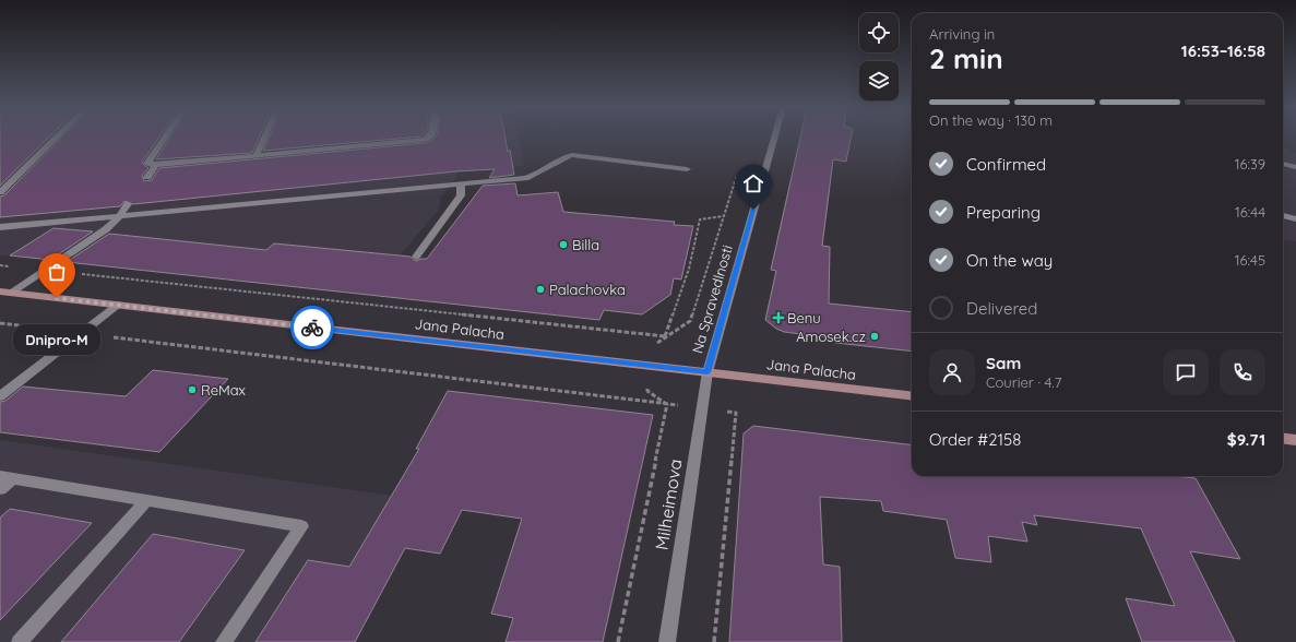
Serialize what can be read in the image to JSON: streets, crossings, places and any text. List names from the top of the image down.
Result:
{
  "streets": {
    "main road": ["Jana Palacha"],
    "street": ["Na Spravedlnosti", "Milheimova"]
  },
  "crossings": [
    ["Na Spravedlnosti", "Jana Palacha"],
    ["Na Spravedlnosti", "Milheimova"],
    ["Jana Palacha", "Milheimova"]
  ],
  "places": {
    "other": [
      "Billa",
      "Palachovka",
      "Dnipro-M",
      "Amosek.cz",
      "ReMax"
    ],
    "health": ["Benu"]
  },
  "page": {
    "heading": ["2 min", "Arriving in", "16:53–16:58"],
    "panel": [
      "Sam",
      "Courier · 4.7",
      "Order #2158",
      "$9.71"
    ],
    "bar": "On the way · 130 m",
    "list": [
      ["Confirmed", "16:39"],
      ["Preparing", "16:44"],
      ["On the way", "16:45"],
      "Delivered"
    ],
    "bubble": "Dnipro-M"
  }
}
